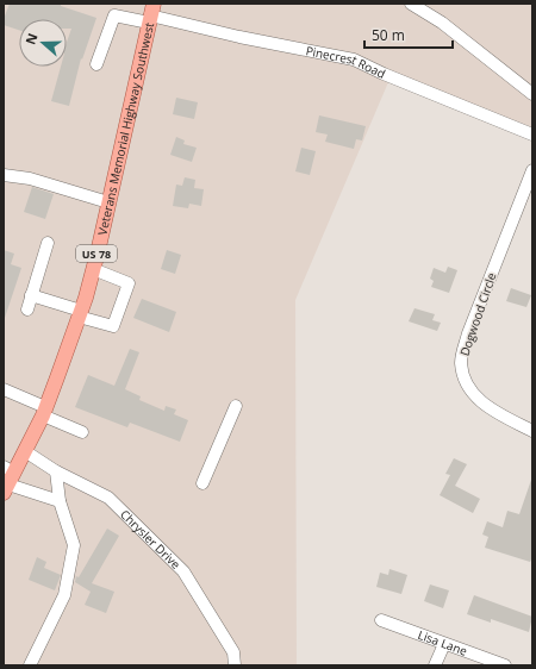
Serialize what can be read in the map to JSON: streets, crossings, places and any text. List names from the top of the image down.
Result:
{
  "streets": {
    "main road": ["Veterans Memorial Highway Southwest", "US 78"],
    "street": [
      "Pinecrest Road",
      "Dogwood Circle",
      "Chrysler Drive",
      "Lisa Lane"
    ]
  },
  "crossings": [
    ["Pinecrest Road", "Veterans Memorial Highway Southwest"],
    ["Veterans Memorial Highway Southwest", "Chrysler Drive"]
  ],
  "scale_bar": "50 m",
  "north": "left"
}
